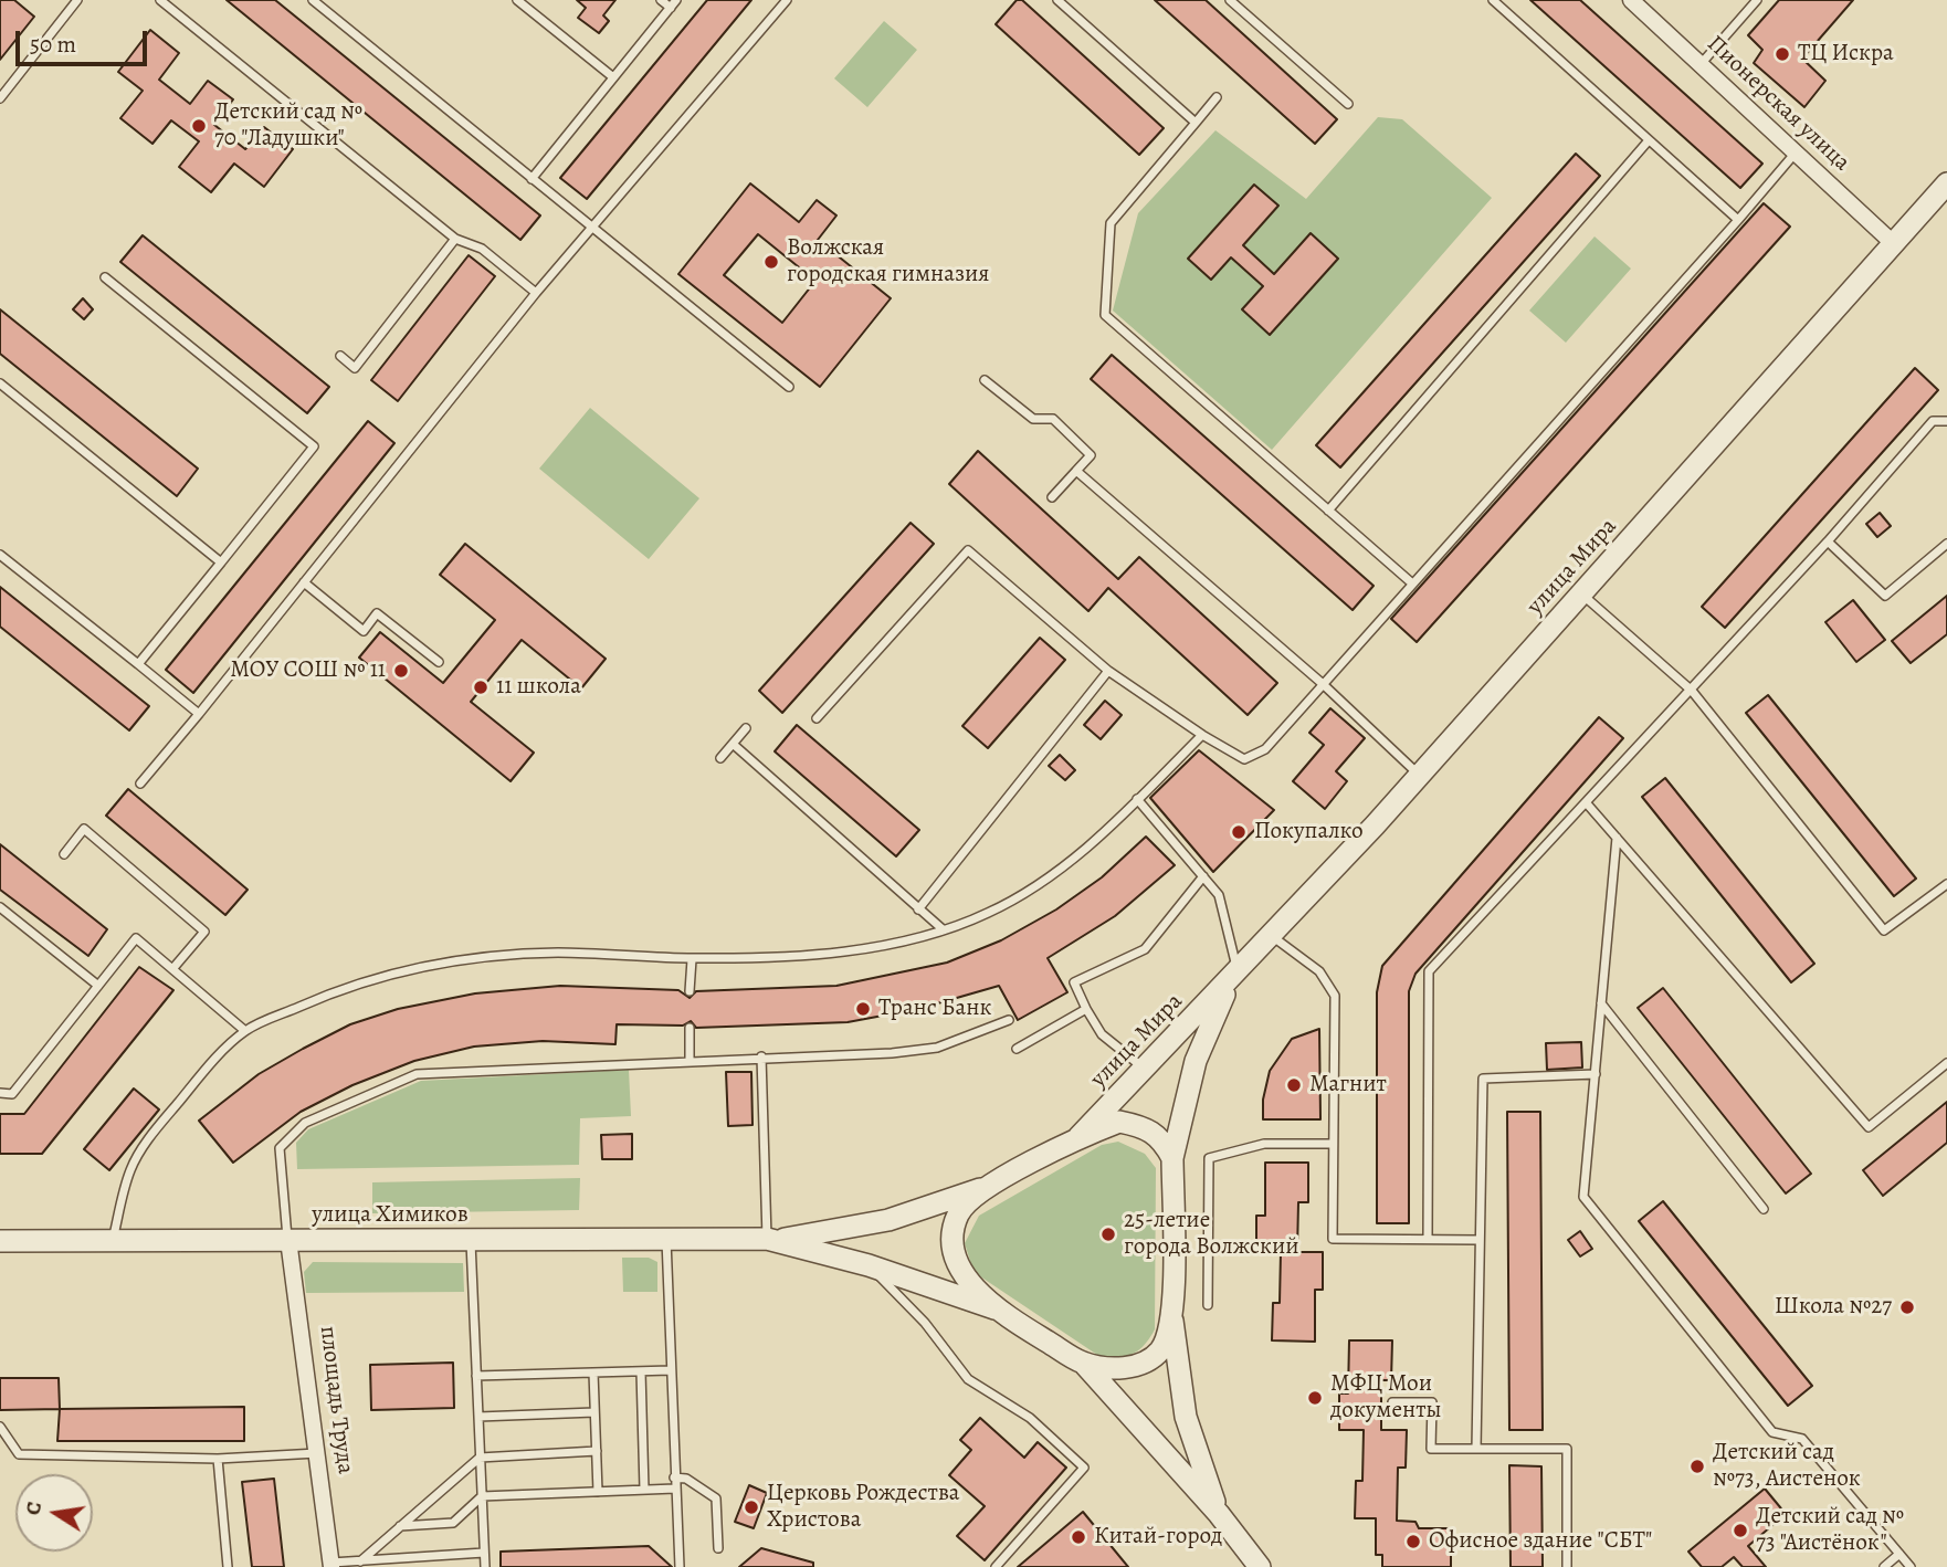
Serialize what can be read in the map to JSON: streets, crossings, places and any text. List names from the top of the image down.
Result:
{
  "streets": {
    "street": [
      "Пионерская улица",
      "улица Мира",
      "улица Химиков",
      "площадь Труда"
    ]
  },
  "crossings": [
    ["Пионерская улица", "улица Мира"],
    ["улица Мира", "улица Химиков"],
    ["улица Химиков", "площадь Труда"]
  ],
  "places": [
    "ТЦ Искра",
    "Детский сад № 70 \"Ладушки\"",
    "Волжская городская гимназия",
    "МОУ СОШ № 11",
    "11 школа",
    "Покупалко",
    "Транс Банк",
    "Магнит",
    "25-летие города Волжский",
    "Школа №27",
    "МФЦ Мои документы",
    "Детский сад №73, Аистенок",
    "Церковь Рождества Христова",
    "Детский сад № 73 \"Аистёнок\"",
    "Китай-город",
    "Офисное здание \"СБТ\""
  ],
  "scale_bar": "50 m",
  "north": "left"
}
